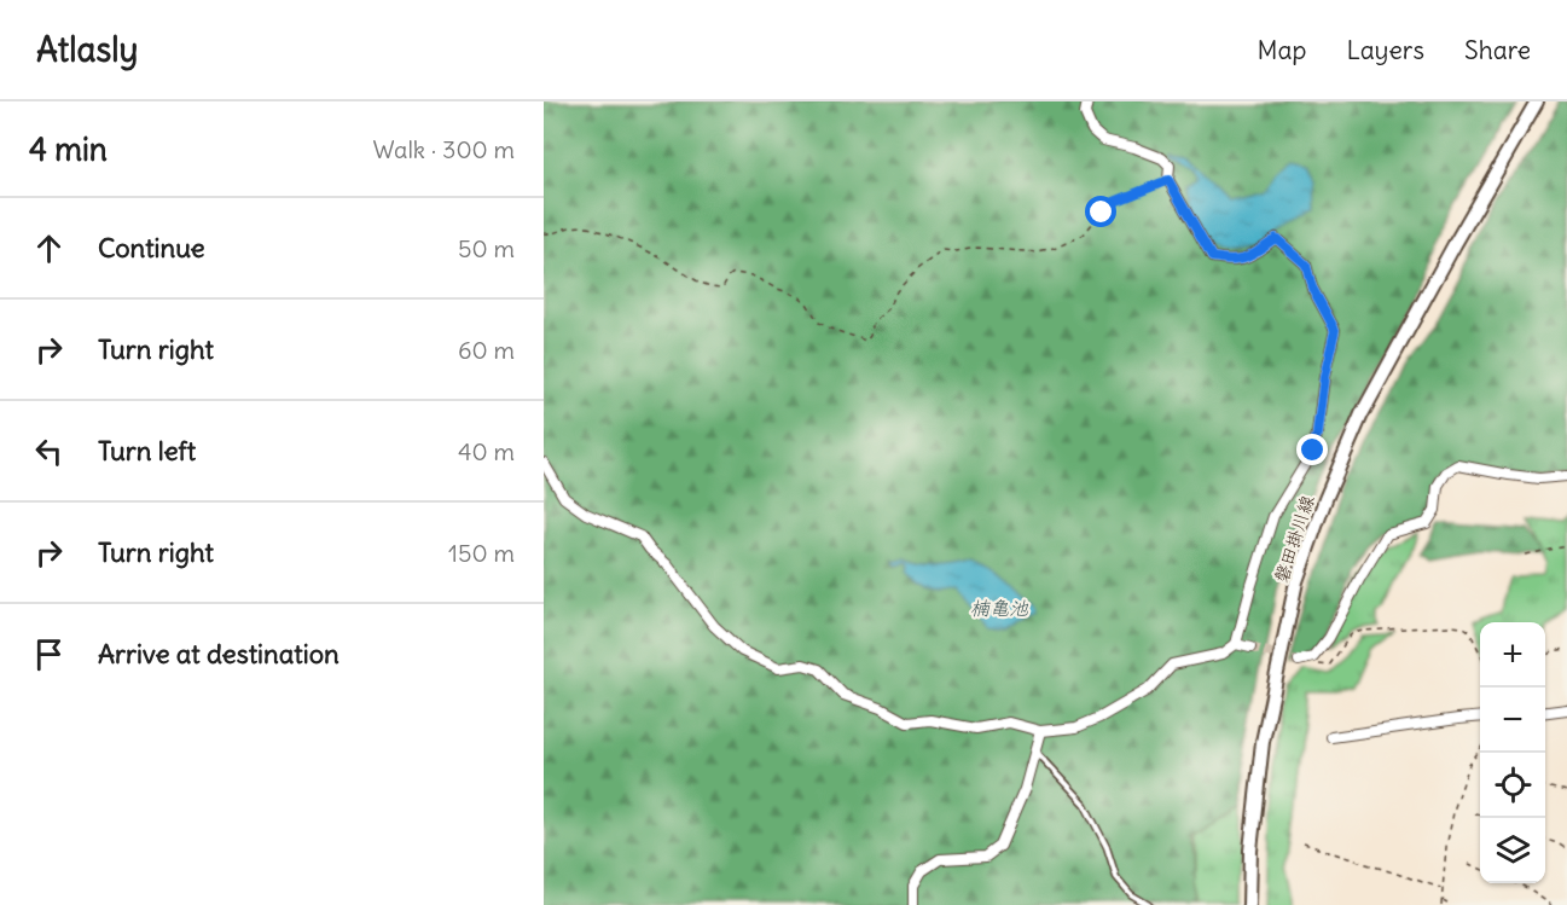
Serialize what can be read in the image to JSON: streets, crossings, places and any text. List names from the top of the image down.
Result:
{
  "streets": {
    "main road": ["磐田掛川線"]
  },
  "water": ["楠亀池"],
  "page": {
    "header": "Atlasly",
    "nav": ["Map", "Layers", "Share"],
    "heading": ["4 min", "Walk · 300 m"],
    "list": [
      ["Continue", "50 m"],
      ["Turn right", "60 m"],
      ["Turn left", "40 m"],
      ["Turn right", "150 m"],
      "Arrive at destination"
    ],
    "map_buttons": ["+", "−"]
  }
}
